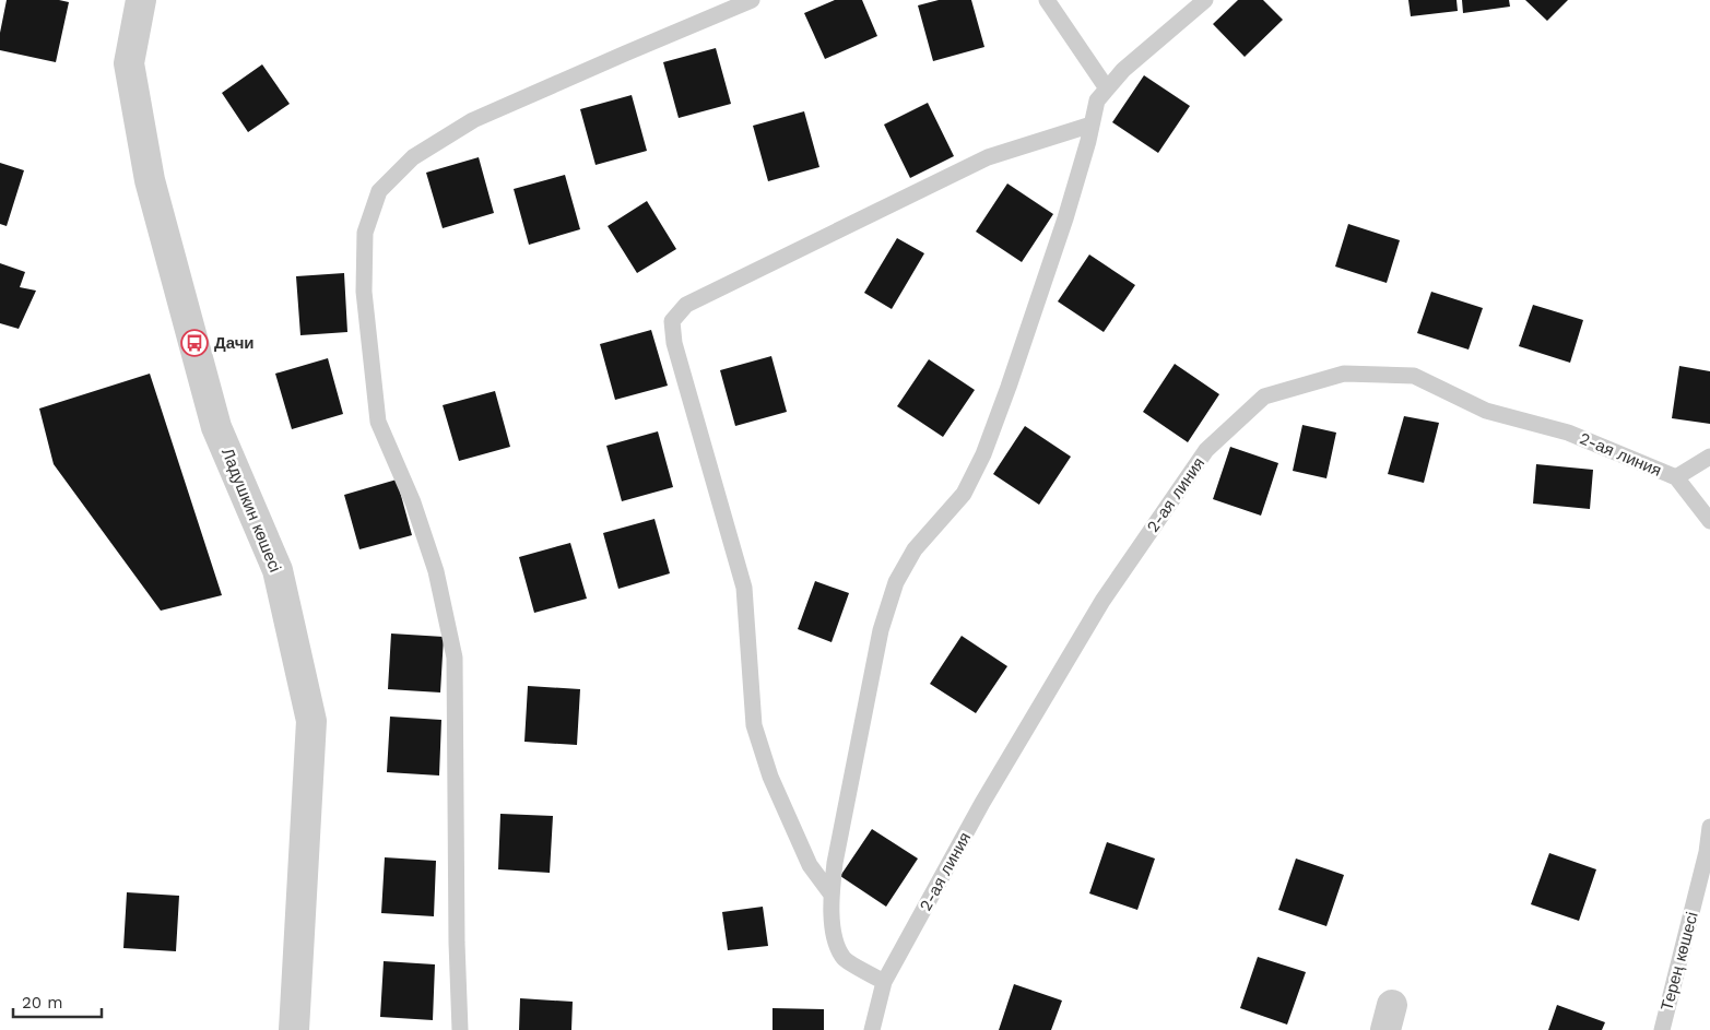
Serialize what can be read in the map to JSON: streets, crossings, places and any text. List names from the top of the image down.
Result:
{
  "streets": {
    "street": ["Ладушкин көшесі"],
    "lane": ["2-ая линия", "Терең көшесі"]
  },
  "places": {
    "bus stop": ["Дачи"]
  },
  "scale_bar": "20 m"
}
